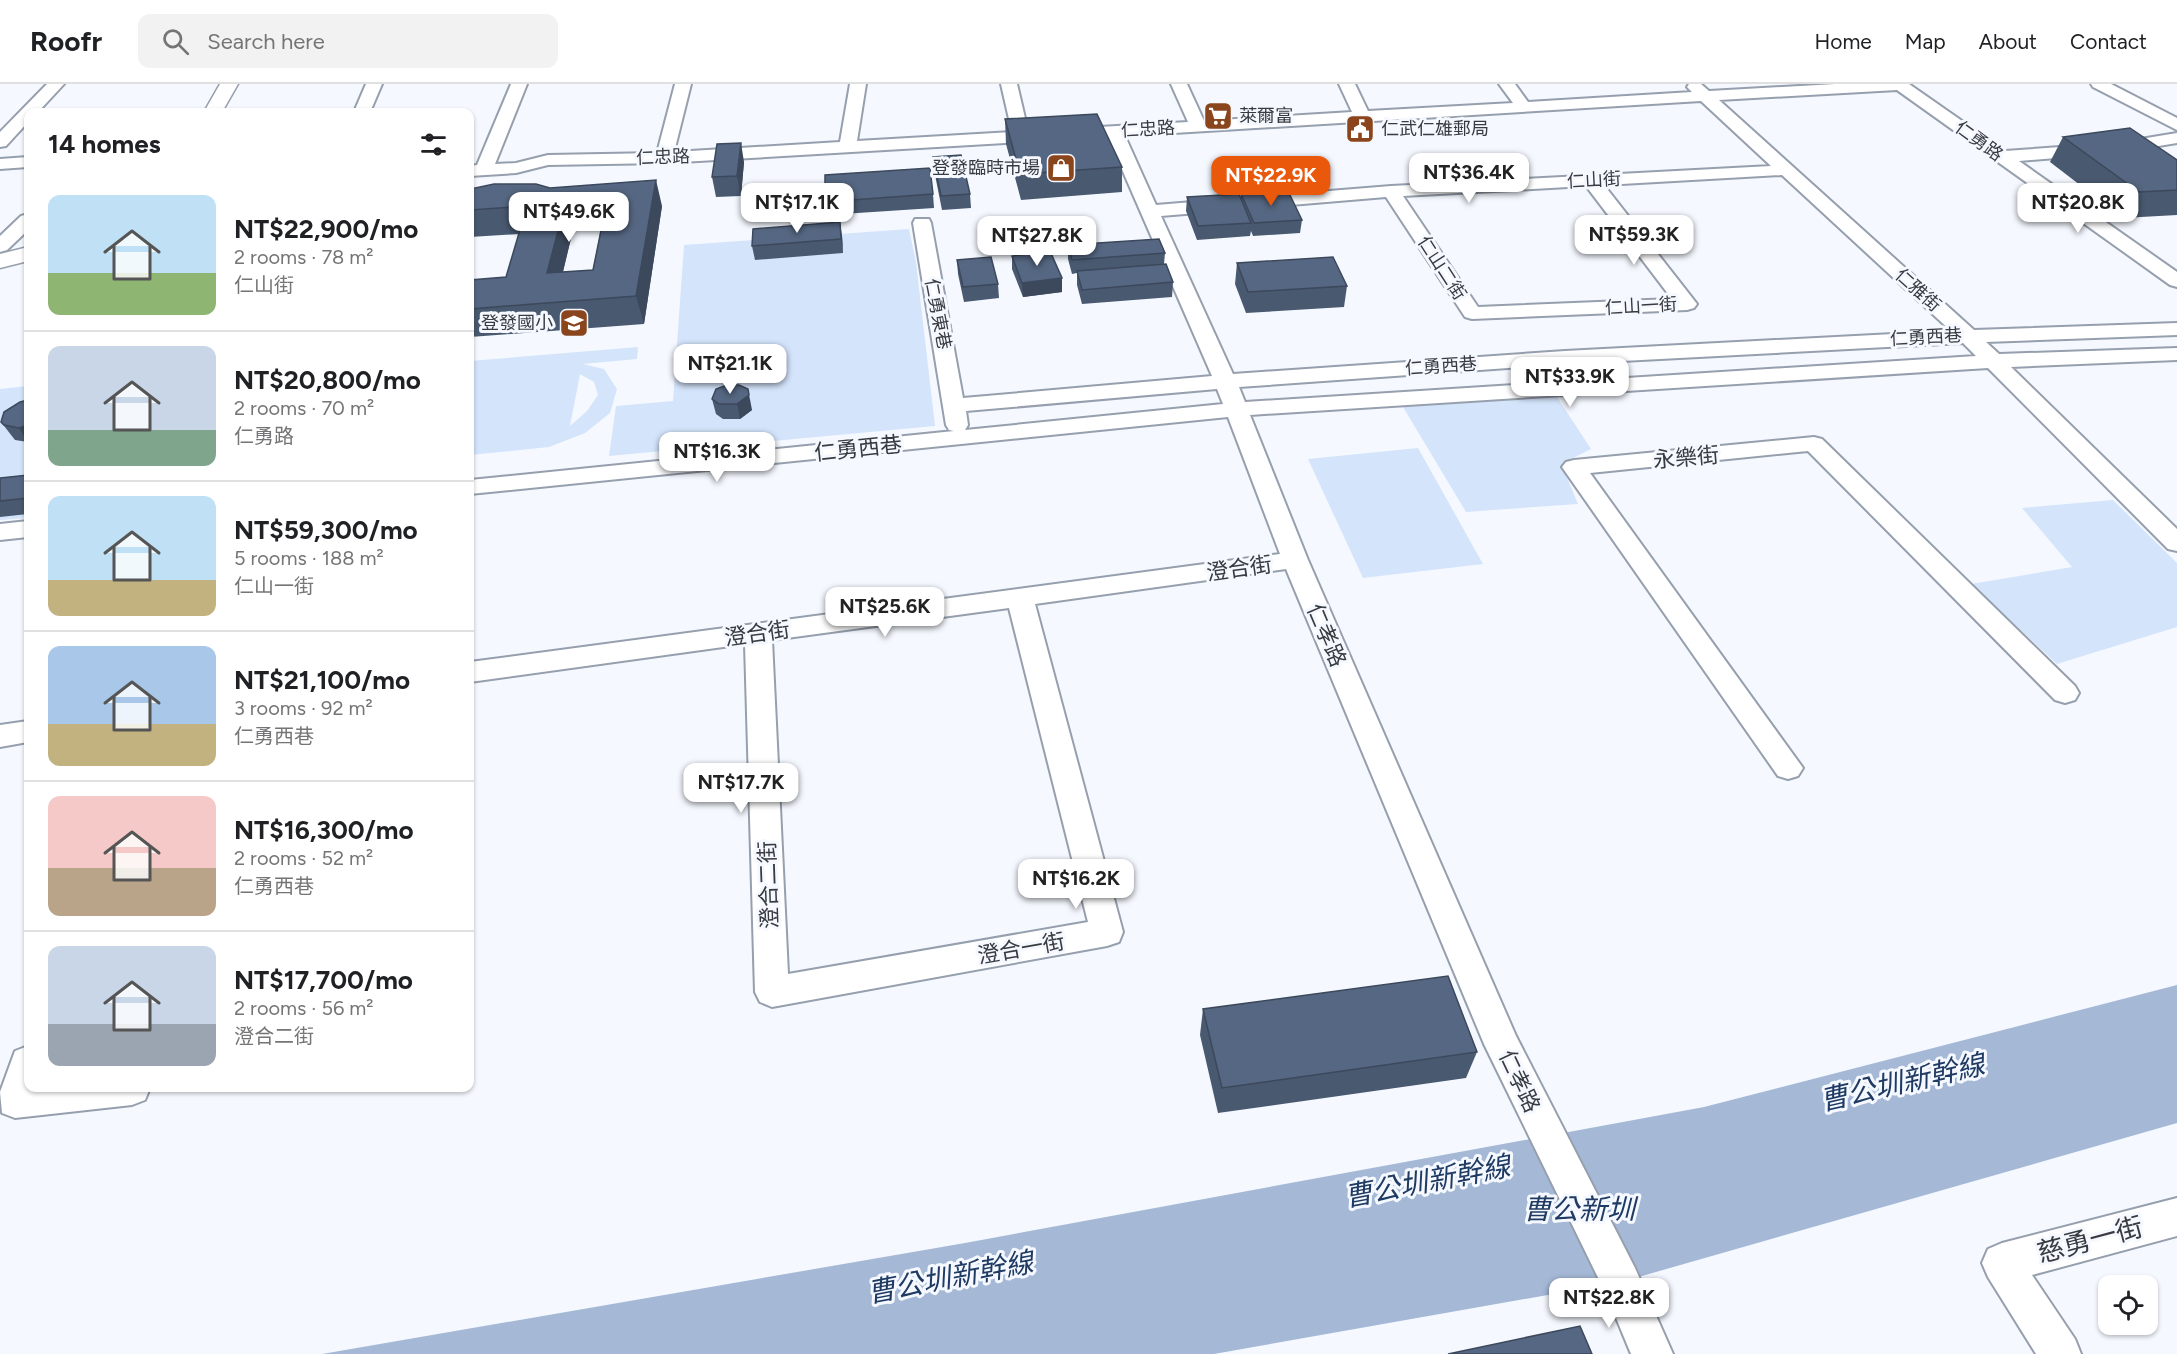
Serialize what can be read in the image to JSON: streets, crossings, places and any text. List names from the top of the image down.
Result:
{
  "streets": {
    "street": [
      "仁忠路",
      "仁勇路",
      "仁山街",
      "仁山二街",
      "仁雅街",
      "仁山一街",
      "仁勇東巷",
      "仁勇西巷",
      "永樂街",
      "澄合街",
      "仁孝路",
      "澄合二街",
      "澄合一街",
      "慈勇一街"
    ]
  },
  "crossings": [
    ["仁忠路", "仁勇路"],
    ["仁忠路", "仁雅街"],
    ["仁忠路", "仁孝路"],
    ["仁山街", "仁山二街"],
    ["仁山街", "仁雅街"],
    ["仁山街", "仁山一街"],
    ["仁山街", "仁孝路"],
    ["仁山二街", "仁山一街"],
    ["仁雅街", "仁勇西巷"],
    ["仁勇東巷", "仁勇西巷"],
    ["仁勇西巷", "仁孝路"],
    ["澄合街", "仁孝路"],
    ["澄合街", "澄合二街"],
    ["澄合街", "澄合一街"],
    ["澄合二街", "澄合一街"]
  ],
  "water": ["曹公圳新幹線", "曹公新圳"],
  "places": {
    "supermarket": ["萊爾富"],
    "public building": ["仁武仁雄郵局"],
    "shop": ["登發臨時市場"],
    "school or university": ["登發國小"]
  },
  "page": {
    "header": "Roofr",
    "search": "Search here",
    "nav": [
      "Home",
      "Map",
      "About",
      "Contact"
    ],
    "heading": "14 homes",
    "price": [
      "NT$36.4K",
      "NT$22.9K",
      "NT$17.1K",
      "NT$20.8K",
      "NT$49.6K",
      "NT$59.3K",
      "NT$27.8K",
      "NT$21.1K",
      "NT$33.9K",
      "NT$16.3K",
      "NT$25.6K",
      "NT$17.7K",
      "NT$16.2K",
      "NT$22.8K"
    ],
    "list": [
      {
        "name": "NT$22,900/mo",
        "note": "2 rooms · 78 m² · 仁山街"
      },
      {
        "name": "NT$20,800/mo",
        "note": "2 rooms · 70 m² · 仁勇路"
      },
      {
        "name": "NT$59,300/mo",
        "note": "5 rooms · 188 m² · 仁山一街"
      },
      {
        "name": "NT$21,100/mo",
        "note": "3 rooms · 92 m² · 仁勇西巷"
      },
      {
        "name": "NT$16,300/mo",
        "note": "2 rooms · 52 m² · 仁勇西巷"
      },
      {
        "name": "NT$17,700/mo",
        "note": "2 rooms · 56 m² · 澄合二街"
      }
    ]
  }
}
